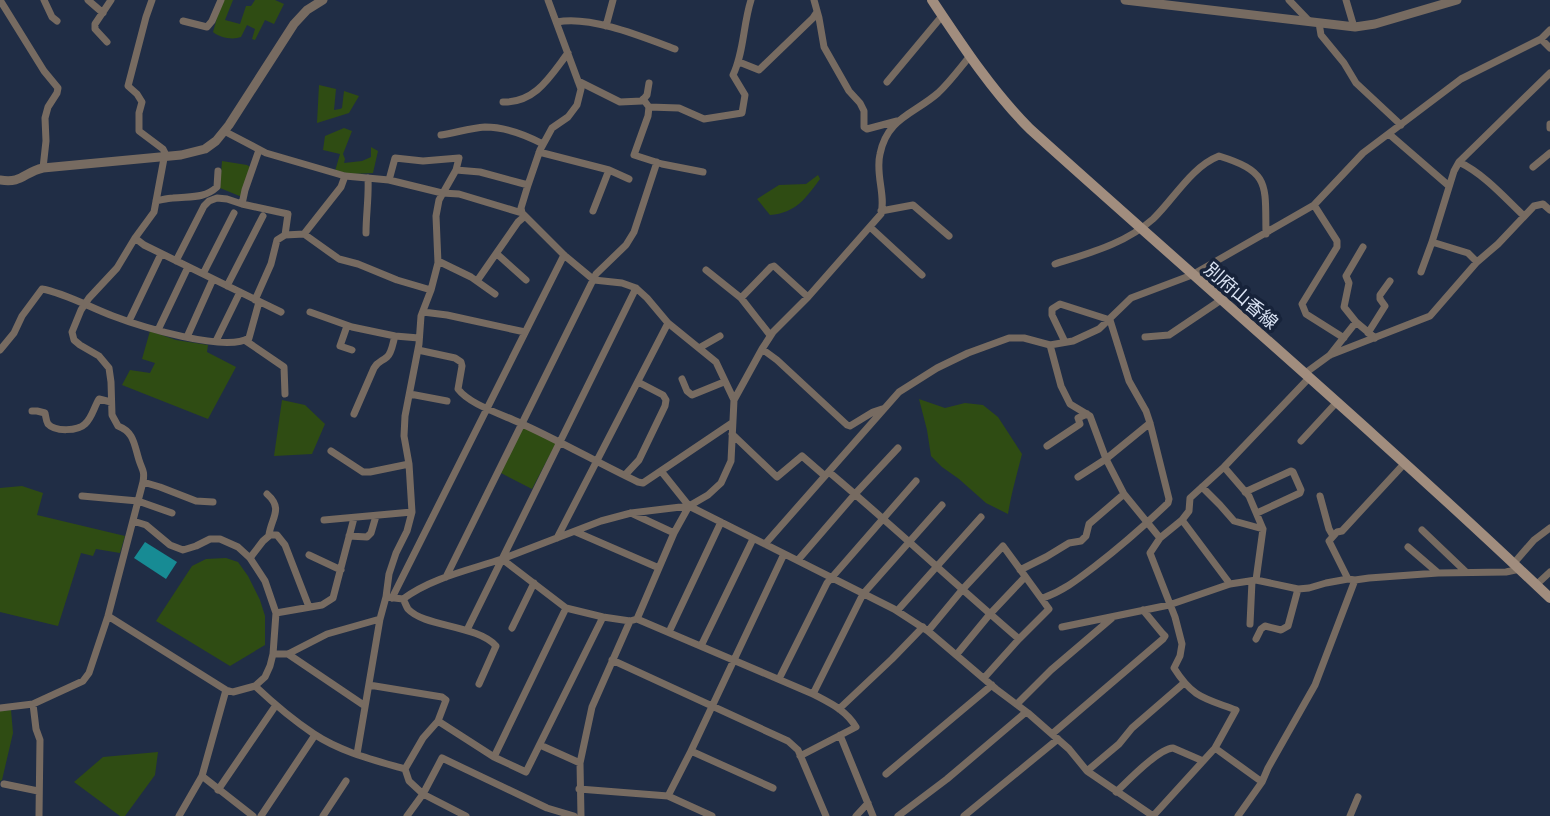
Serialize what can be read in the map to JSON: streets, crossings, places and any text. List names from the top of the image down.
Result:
{
  "streets": {
    "main road": ["別府山香線"]
  }
}
